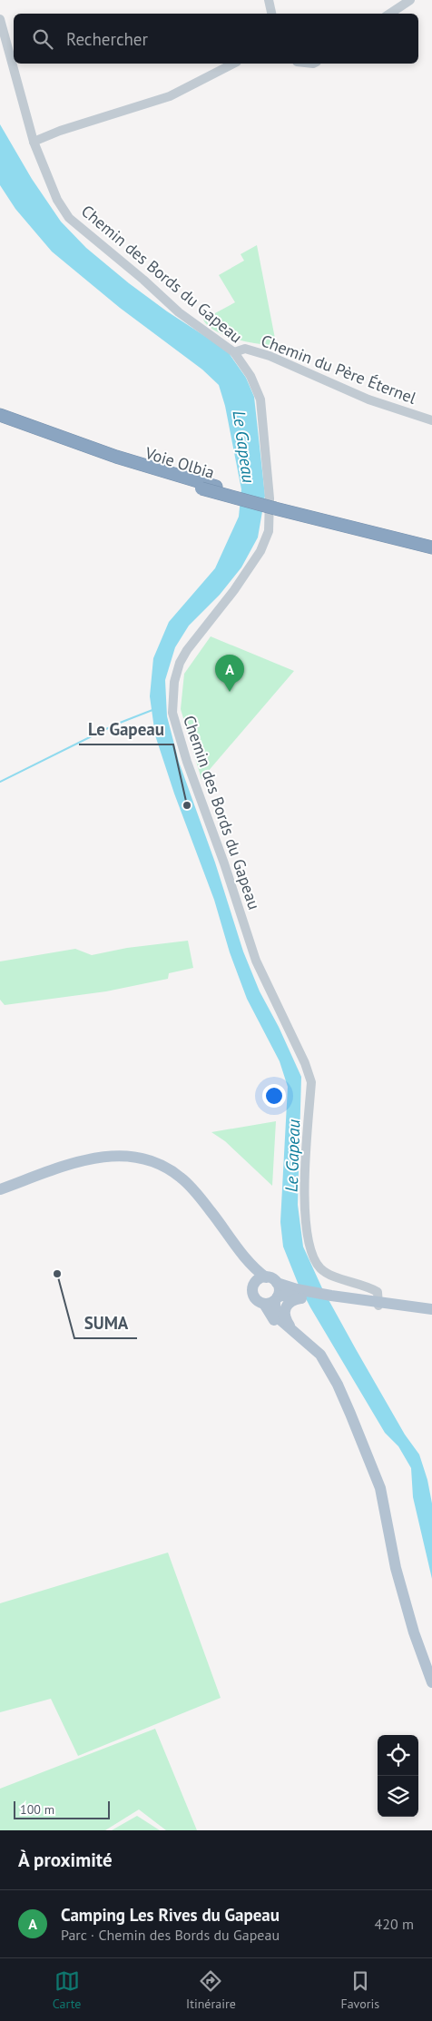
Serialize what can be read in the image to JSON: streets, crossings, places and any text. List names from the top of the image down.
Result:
{
  "streets": {
    "highway": ["Voie Olbia"],
    "street": ["Chemin des Bords du Gapeau", "Chemin du Père Éternel"]
  },
  "crossings": [
    ["Chemin des Bords du Gapeau", "Chemin du Père Éternel"]
  ],
  "water": ["Le Gapeau"],
  "places": ["Le Gapeau", "SUMA"],
  "scale_bar": "100 m",
  "page": {
    "search": "Rechercher",
    "pins": "A",
    "scale": "100 m",
    "heading": "À proximité",
    "list": [
      {
        "mark": "A",
        "name": "Camping Les Rives du Gapeau",
        "note": "Parc · Chemin des Bords du Gapeau",
        "value": "420 m"
      }
    ],
    "nav": ["Carte", "Itinéraire", "Favoris"]
  }
}
